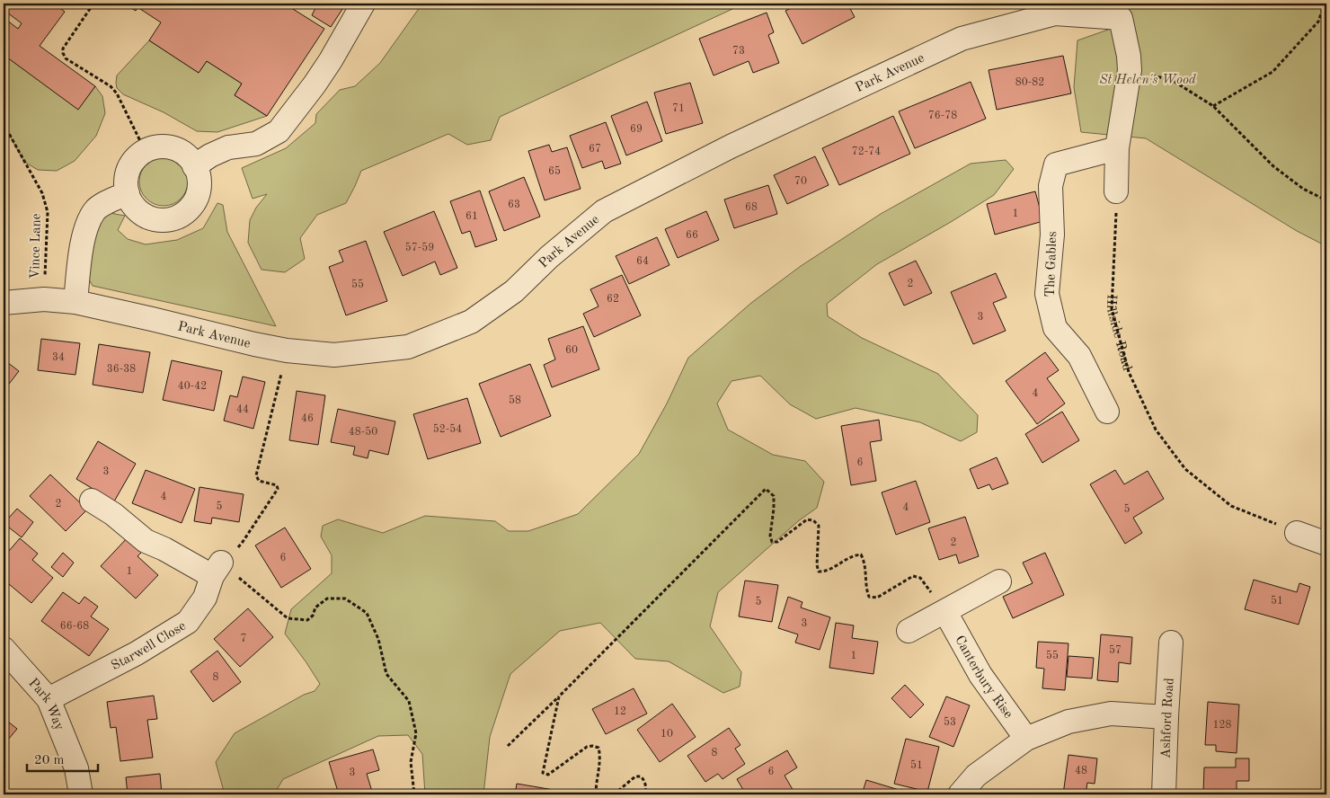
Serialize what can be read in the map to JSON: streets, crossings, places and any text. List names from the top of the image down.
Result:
{
  "streets": {
    "street": [
      "Park Avenue",
      "The Gables",
      "Starwell Close",
      "Canterbury Rise",
      "Park Way",
      "Ashford Road"
    ],
    "path": ["Vince Lane", "Hillside Road"]
  },
  "crossings": [
    ["Park Avenue", "Vince Lane"],
    ["Starwell Close", "Park Way"]
  ],
  "parks": ["St Helen's Wood"],
  "house_numbers": [
    "73",
    "80-82",
    "71",
    "76-78",
    "69",
    "67",
    "72-74",
    "65",
    "70",
    "63",
    "68",
    "1",
    "61",
    "66",
    "57-59",
    "64",
    "2",
    "55",
    "62",
    "3",
    "60",
    "34",
    "36-38",
    "40-42",
    "4",
    "58",
    "44",
    "46",
    "52-54",
    "48-50",
    "6",
    "3",
    "4",
    "2",
    "5",
    "4",
    "5",
    "2",
    "6",
    "1",
    "51",
    "5",
    "3",
    "66-68",
    "7",
    "57",
    "1",
    "55",
    "8",
    "12",
    "53",
    "128",
    "10",
    "8",
    "51",
    "48",
    "6",
    "3"
  ],
  "scale_bar": "20 m"
}
